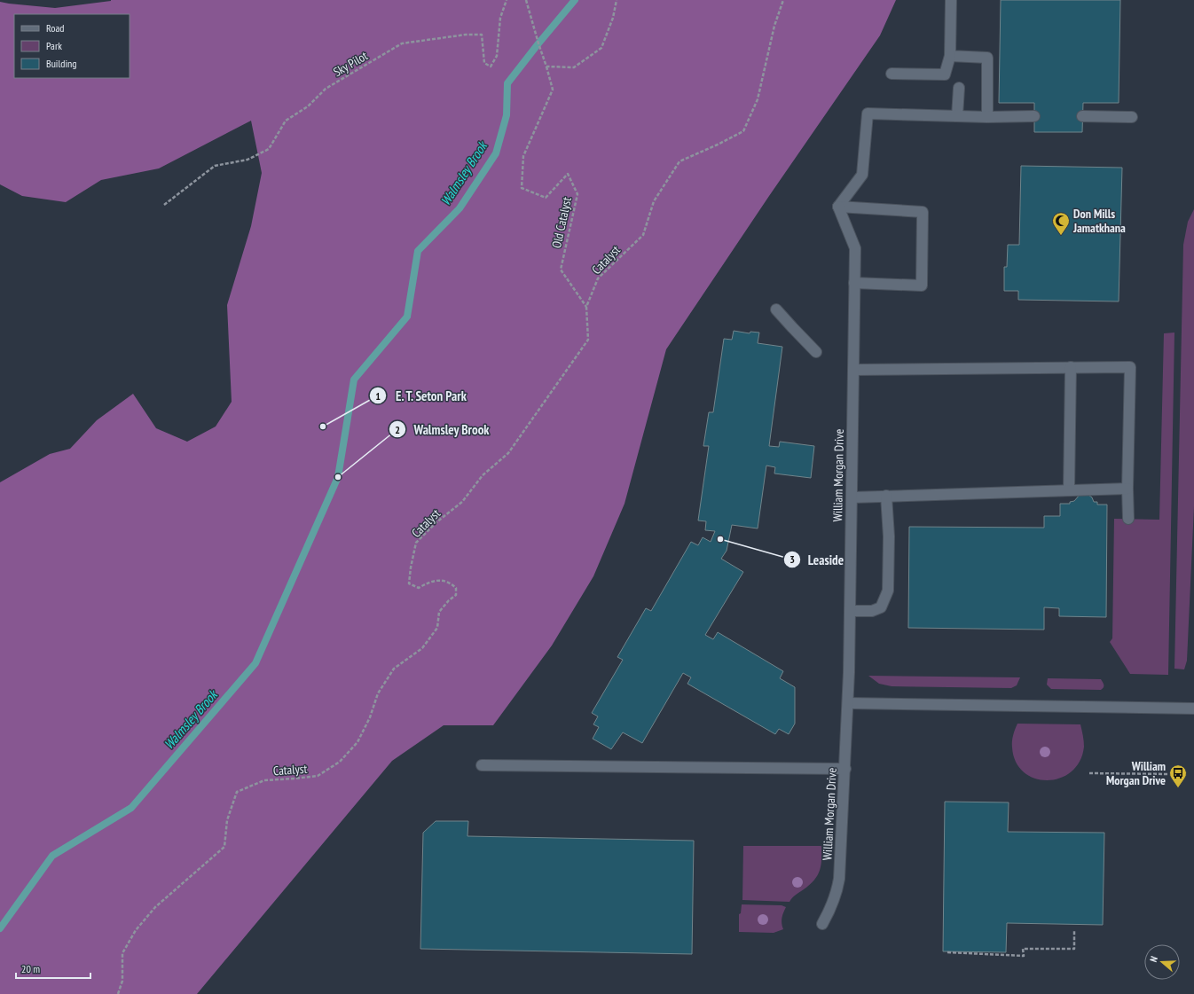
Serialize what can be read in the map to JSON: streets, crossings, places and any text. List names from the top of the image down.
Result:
{
  "streets": {
    "street": ["William Morgan Drive"],
    "path": ["Sky Pilot", "Old Catalyst", "Catalyst"]
  },
  "crossings": [
    ["Old Catalyst", "Catalyst"]
  ],
  "water": ["Walmsley Brook"],
  "places": {
    "mosque": ["Don Mills Jamatkhana"],
    "other": ["E. T. Seton Park", "Walmsley Brook", "Leaside"],
    "bus stop": ["William Morgan Drive"]
  },
  "legend": ["Road", "Park", "Building"],
  "scale_bar": "20 m",
  "north": "left"
}
